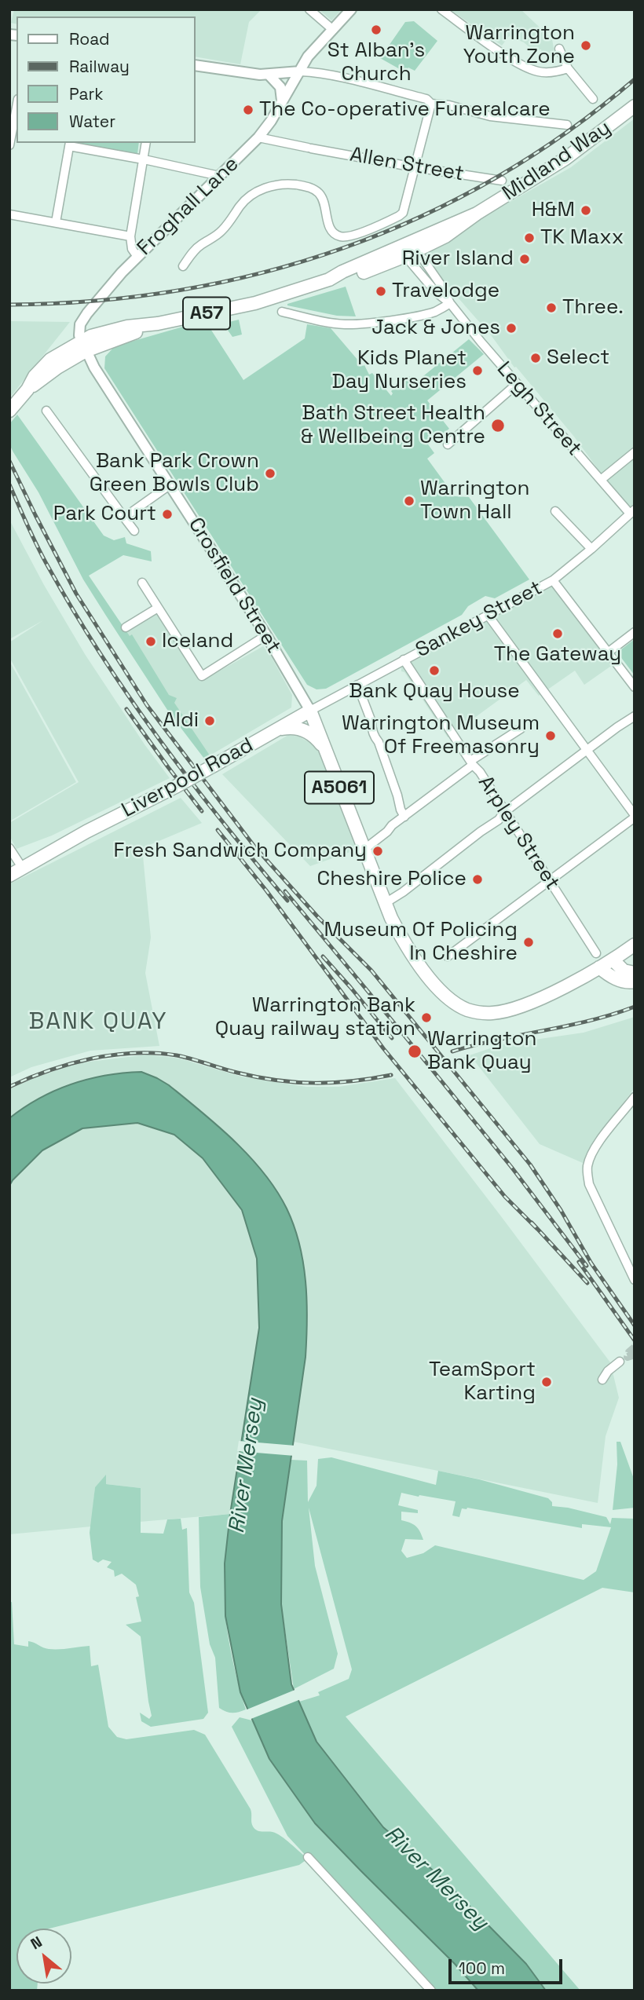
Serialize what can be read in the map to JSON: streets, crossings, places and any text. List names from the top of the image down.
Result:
{
  "streets": {
    "highway": [
      "Midland Way",
      "A57",
      "Liverpool Road",
      "A5061"
    ],
    "street": [
      "Allen Street",
      "Froghall Lane",
      "Legh Street",
      "Crosfield Street",
      "Sankey Street",
      "Arpley Street"
    ]
  },
  "crossings": [
    ["Midland Way", "Froghall Lane"],
    ["Midland Way", "A57"],
    ["Midland Way", "Legh Street"],
    ["Midland Way", "Crosfield Street"],
    ["Allen Street", "Froghall Lane"],
    ["Froghall Lane", "A57"],
    ["Froghall Lane", "Crosfield Street"],
    ["A57", "Crosfield Street"],
    ["Legh Street", "Sankey Street"],
    ["Crosfield Street", "Sankey Street"],
    ["Crosfield Street", "Liverpool Road"],
    ["Crosfield Street", "A5061"],
    ["Sankey Street", "Liverpool Road"],
    ["Sankey Street", "A5061"],
    ["Sankey Street", "Arpley Street"],
    ["Liverpool Road", "A5061"]
  ],
  "districts": ["BANK QUAY"],
  "water": ["River Mersey"],
  "places": [
    "St Alban's Church",
    "Warrington Youth Zone",
    "The Co-operative Funeralcare",
    "H&M",
    "TK Maxx",
    "River Island",
    "Travelodge",
    "Three.",
    "Jack & Jones",
    "Select",
    "Kids Planet Day Nurseries",
    "Bath Street Health & Wellbeing Centre",
    "Bank Park Crown Green Bowls Club",
    "Warrington Town Hall",
    "Park Court",
    "The Gateway",
    "Iceland",
    "Bank Quay House",
    "Aldi",
    "Warrington Museum Of Freemasonry",
    "Fresh Sandwich Company",
    "Cheshire Police",
    "Museum Of Policing In Cheshire",
    "Warrington Bank Quay railway station",
    "Warrington Bank Quay",
    "TeamSport Karting"
  ],
  "legend": [
    "Road",
    "Railway",
    "Park",
    "Water"
  ],
  "scale_bar": "100 m",
  "north": "top left"
}
